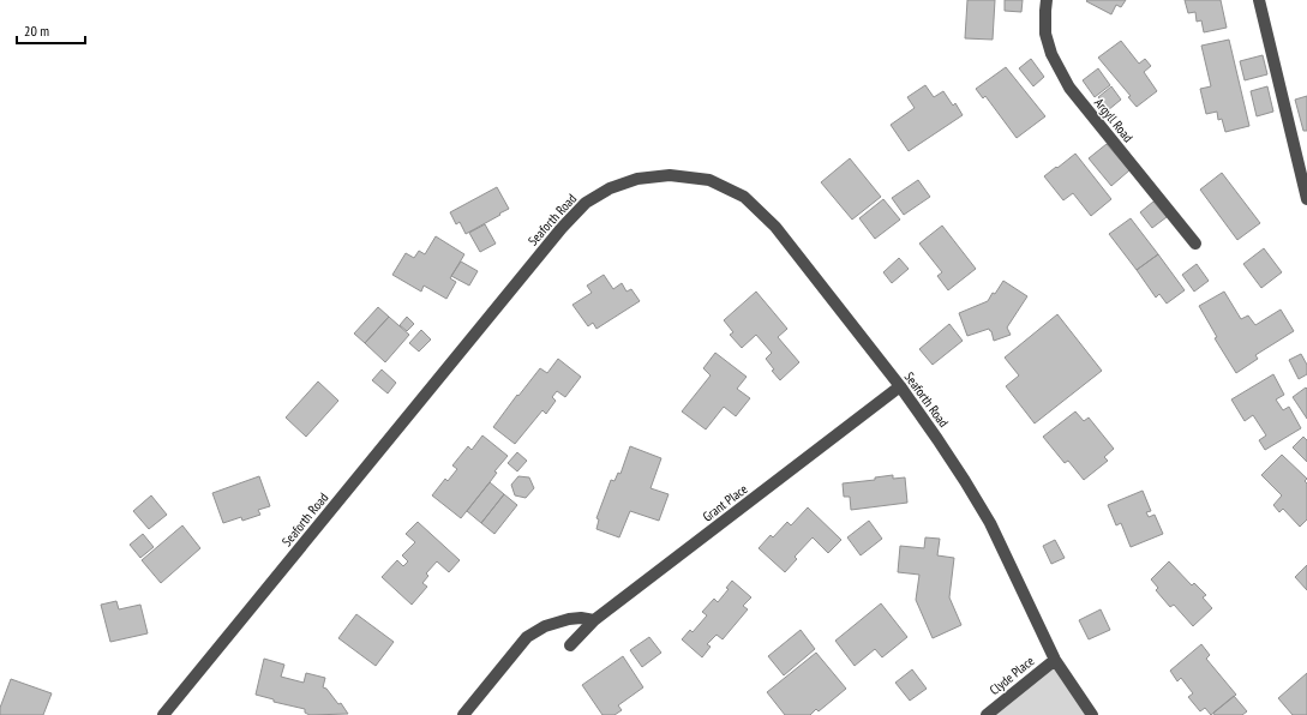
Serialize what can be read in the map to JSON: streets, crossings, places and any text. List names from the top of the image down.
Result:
{
  "streets": {
    "street": [
      "Argyll Road",
      "Seaforth Road",
      "Grant Place",
      "Clyde Place"
    ]
  },
  "crossings": [
    ["Seaforth Road", "Grant Place"],
    ["Seaforth Road", "Clyde Place"]
  ],
  "scale_bar": "20 m"
}
